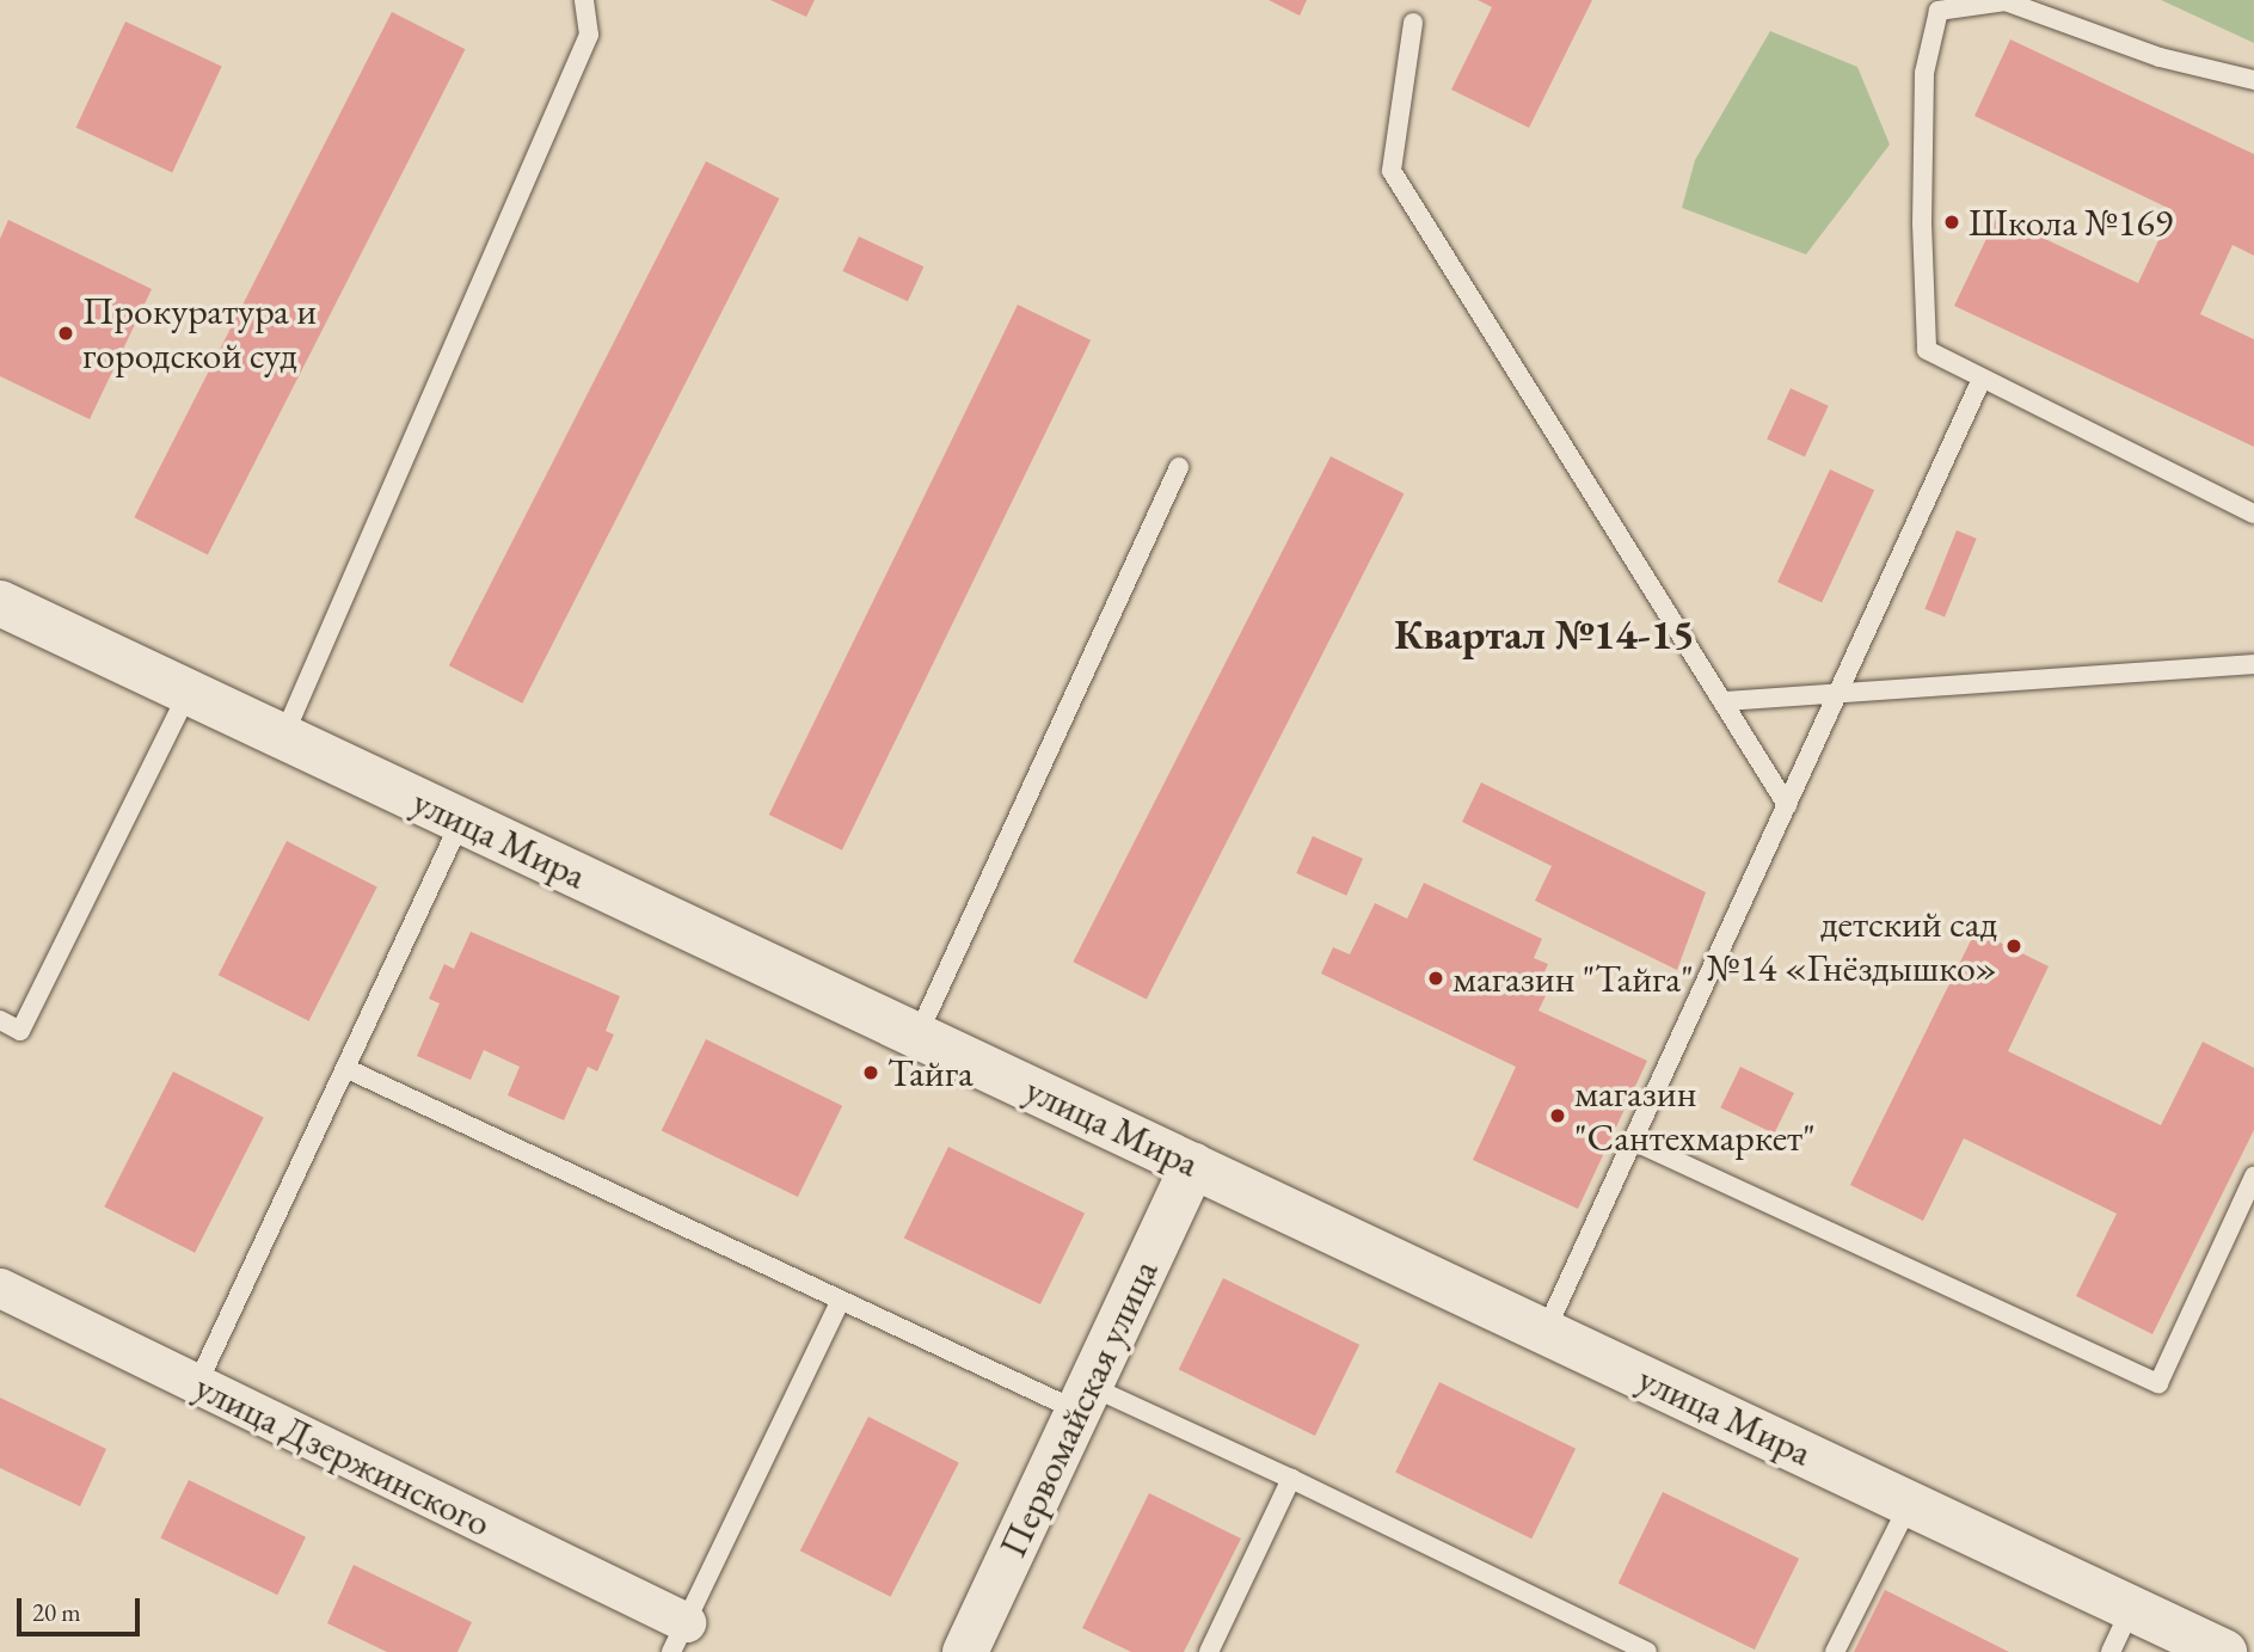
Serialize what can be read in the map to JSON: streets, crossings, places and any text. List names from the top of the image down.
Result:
{
  "streets": {
    "street": ["улица Мира", "Первомайская улица", "улица Дзержинского"]
  },
  "crossings": [
    ["улица Мира", "Первомайская улица"]
  ],
  "districts": ["Квартал №14-15"],
  "places": [
    "Школа №169",
    "Прокуратура и городской суд",
    "детский сад №14 «Гнёздышко»",
    "магазин \"Тайга\"",
    "Тайга",
    "магазин \"Сантехмаркет\""
  ],
  "scale_bar": "20 m"
}
